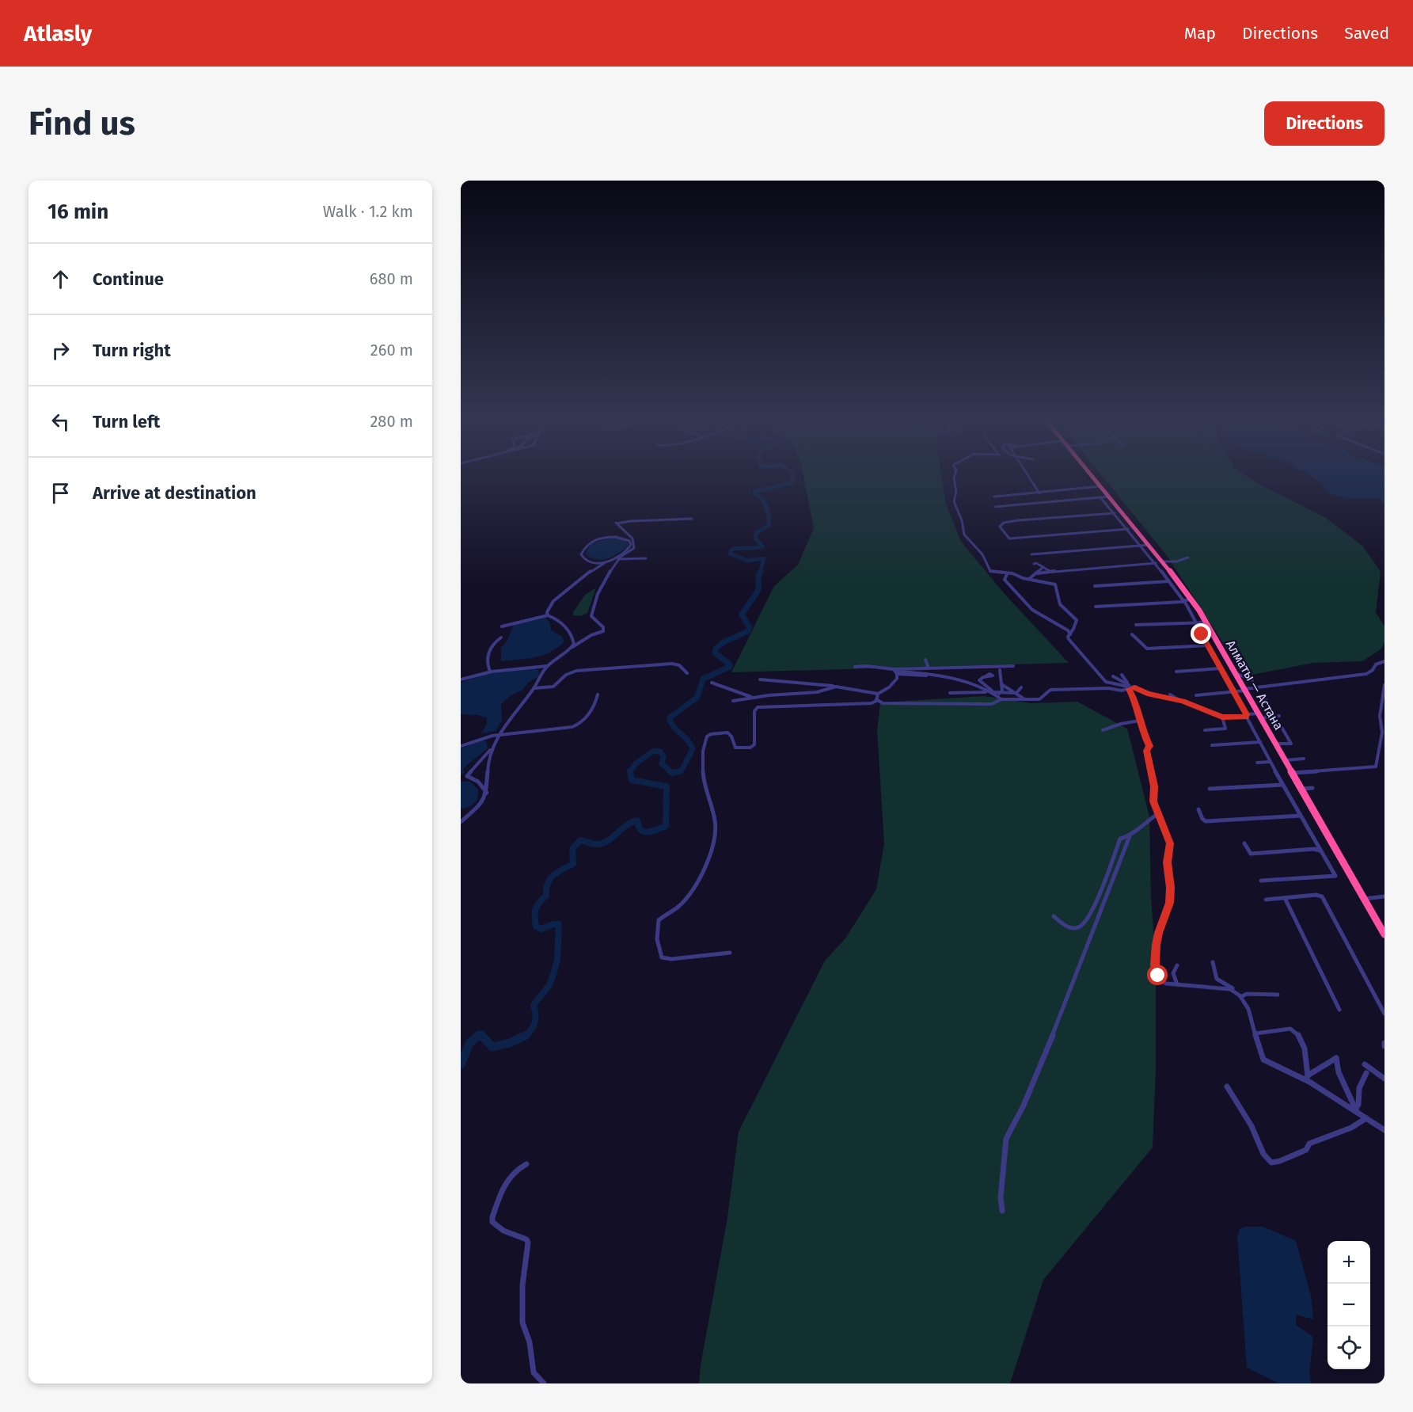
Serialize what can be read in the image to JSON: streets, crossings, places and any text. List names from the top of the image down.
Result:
{
  "streets": {
    "highway": ["Алматы — Астана"]
  },
  "page": {
    "header": "Atlasly",
    "nav": ["Map", "Directions", "Saved"],
    "buttons": "Directions",
    "title": "Find us",
    "heading": ["16 min", "Walk · 1.2 km"],
    "list": [
      ["Continue", "680 m"],
      ["Turn right", "260 m"],
      ["Turn left", "280 m"],
      "Arrive at destination"
    ],
    "map_buttons": ["+", "−"]
  }
}
